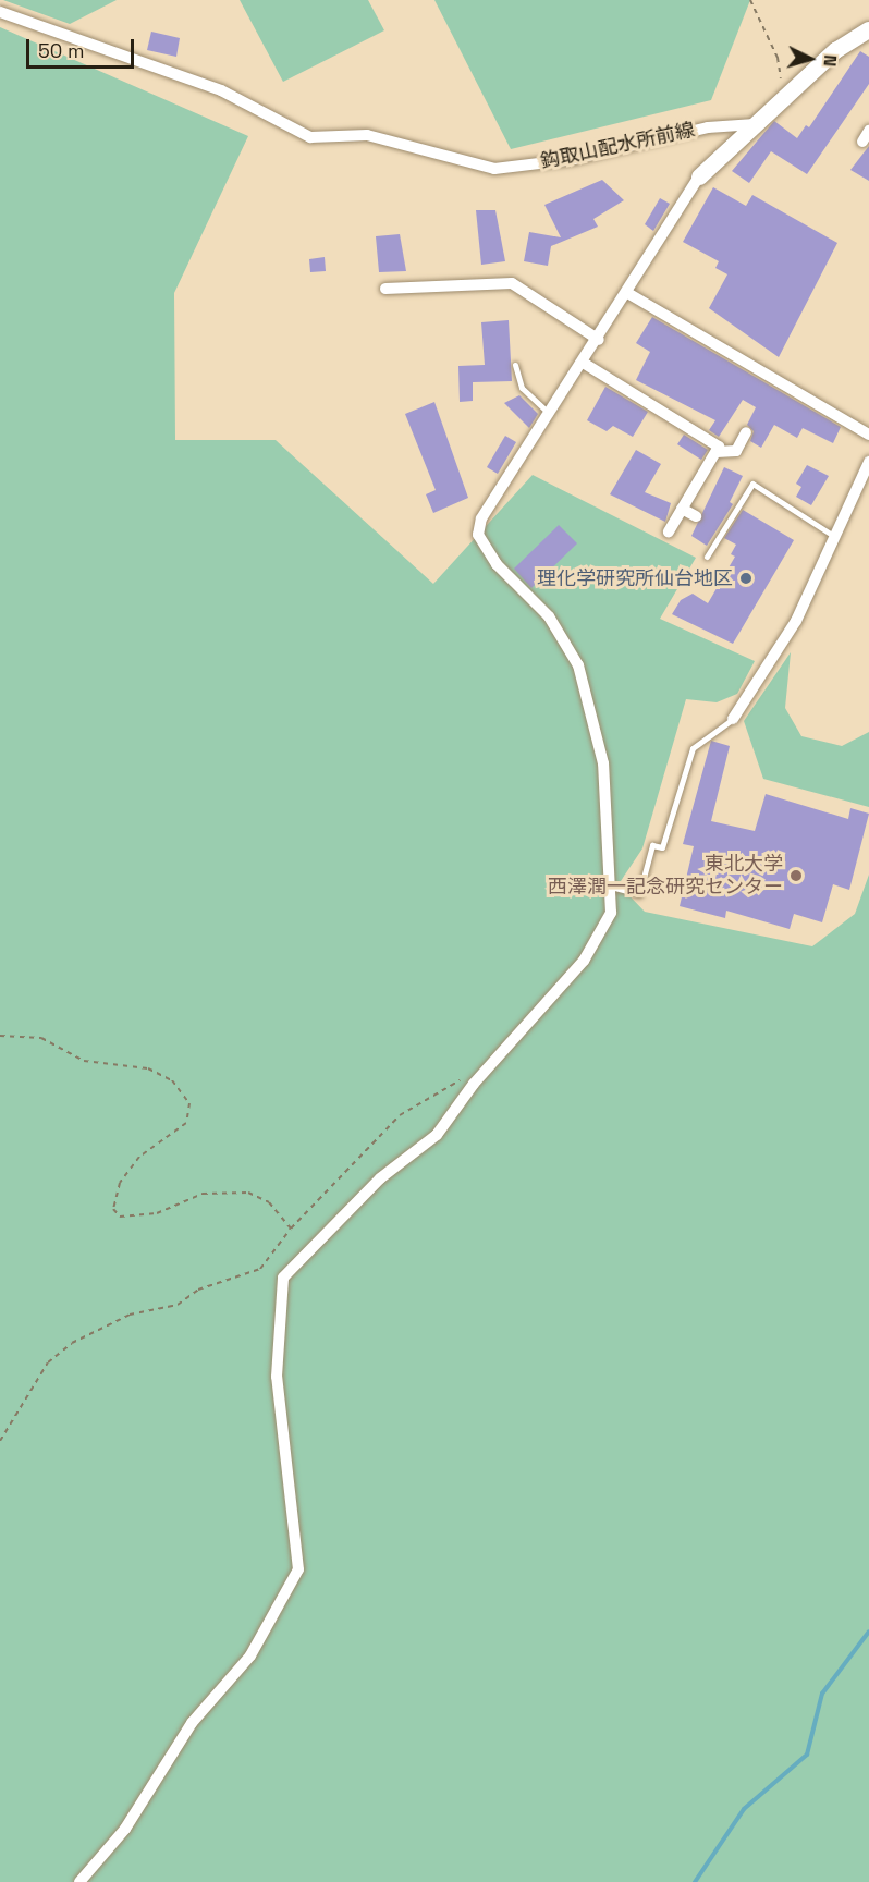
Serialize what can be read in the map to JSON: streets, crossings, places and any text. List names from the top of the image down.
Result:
{
  "streets": {
    "street": ["鈎取山配水所前線"]
  },
  "places": ["理化学研究所仙台地区", "東北大学 西澤潤一記念研究センター"],
  "scale_bar": "50 m",
  "north": "right"
}
